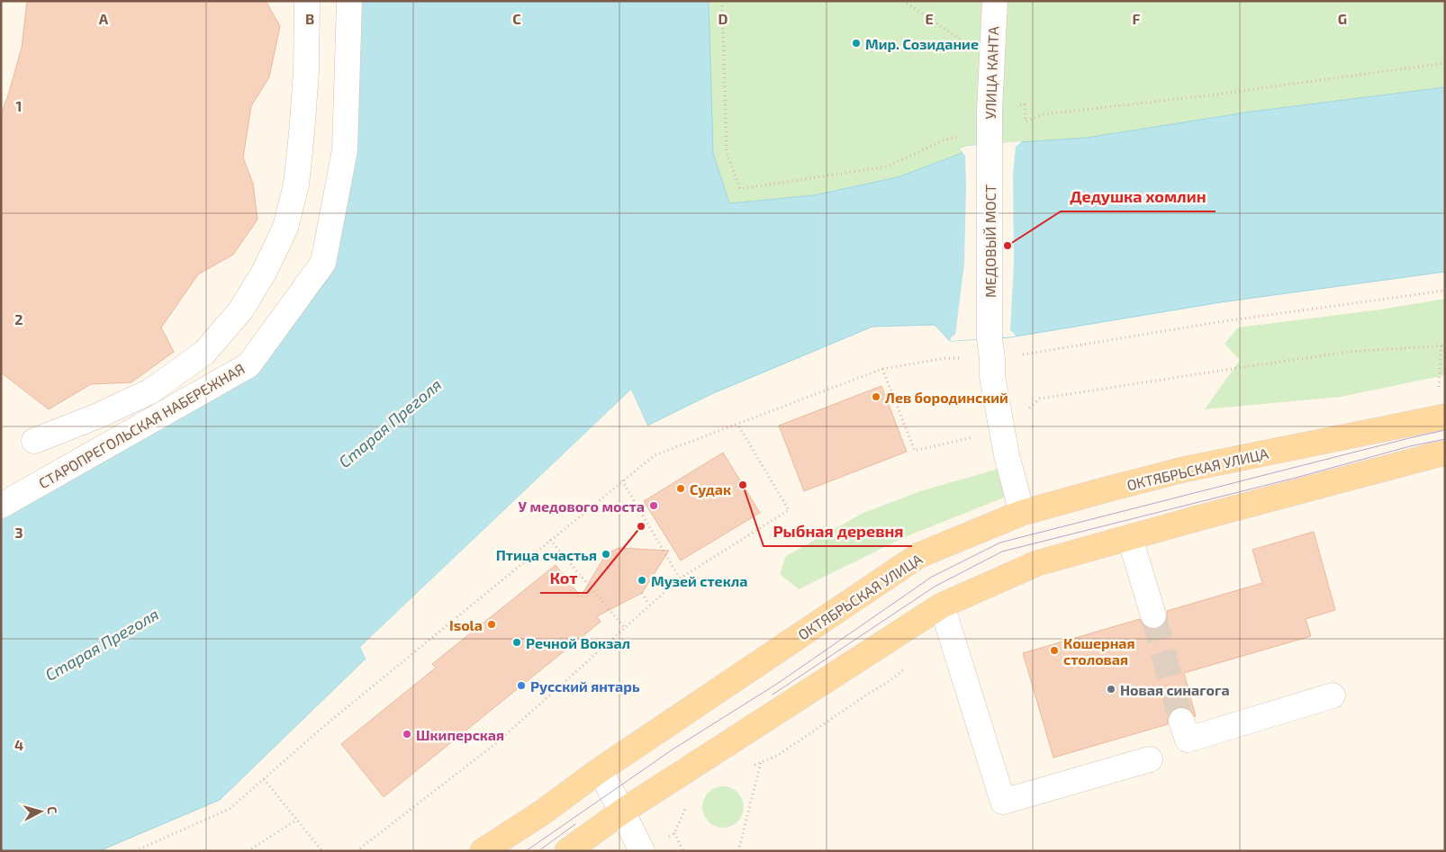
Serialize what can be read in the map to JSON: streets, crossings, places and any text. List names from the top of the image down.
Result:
{
  "streets": {
    "main road": ["ОКТЯБРЬСКАЯ УЛИЦА"],
    "street": ["УЛИЦА КАНТА", "МЕДОВЫЙ МОСТ", "СТАРОПРЕГОЛЬСКАЯ НАБЕРЕЖНАЯ"]
  },
  "crossings": [
    ["УЛИЦА КАНТА", "МЕДОВЫЙ МОСТ"],
    ["МЕДОВЫЙ МОСТ", "ОКТЯБРЬСКАЯ УЛИЦА"]
  ],
  "water": ["Старая Преголя"],
  "places": [
    "Мир. Созидание",
    "Дедушка хомлин",
    "Лев бородинский",
    "Рыбная деревня",
    "Судак",
    "У медового моста",
    "Кот",
    "Птица счастья",
    "Музей стекла",
    "Isola",
    "Речной Вокзал",
    "Кошерная столовая",
    "Русский янтарь",
    "Новая синагога",
    "Шкиперская"
  ],
  "north": "right",
  "grid": {
    "columns": [
      "A",
      "B",
      "C",
      "D",
      "E",
      "F",
      "G"
    ],
    "rows": [
      "1",
      "2",
      "3",
      "4"
    ]
  }
}
